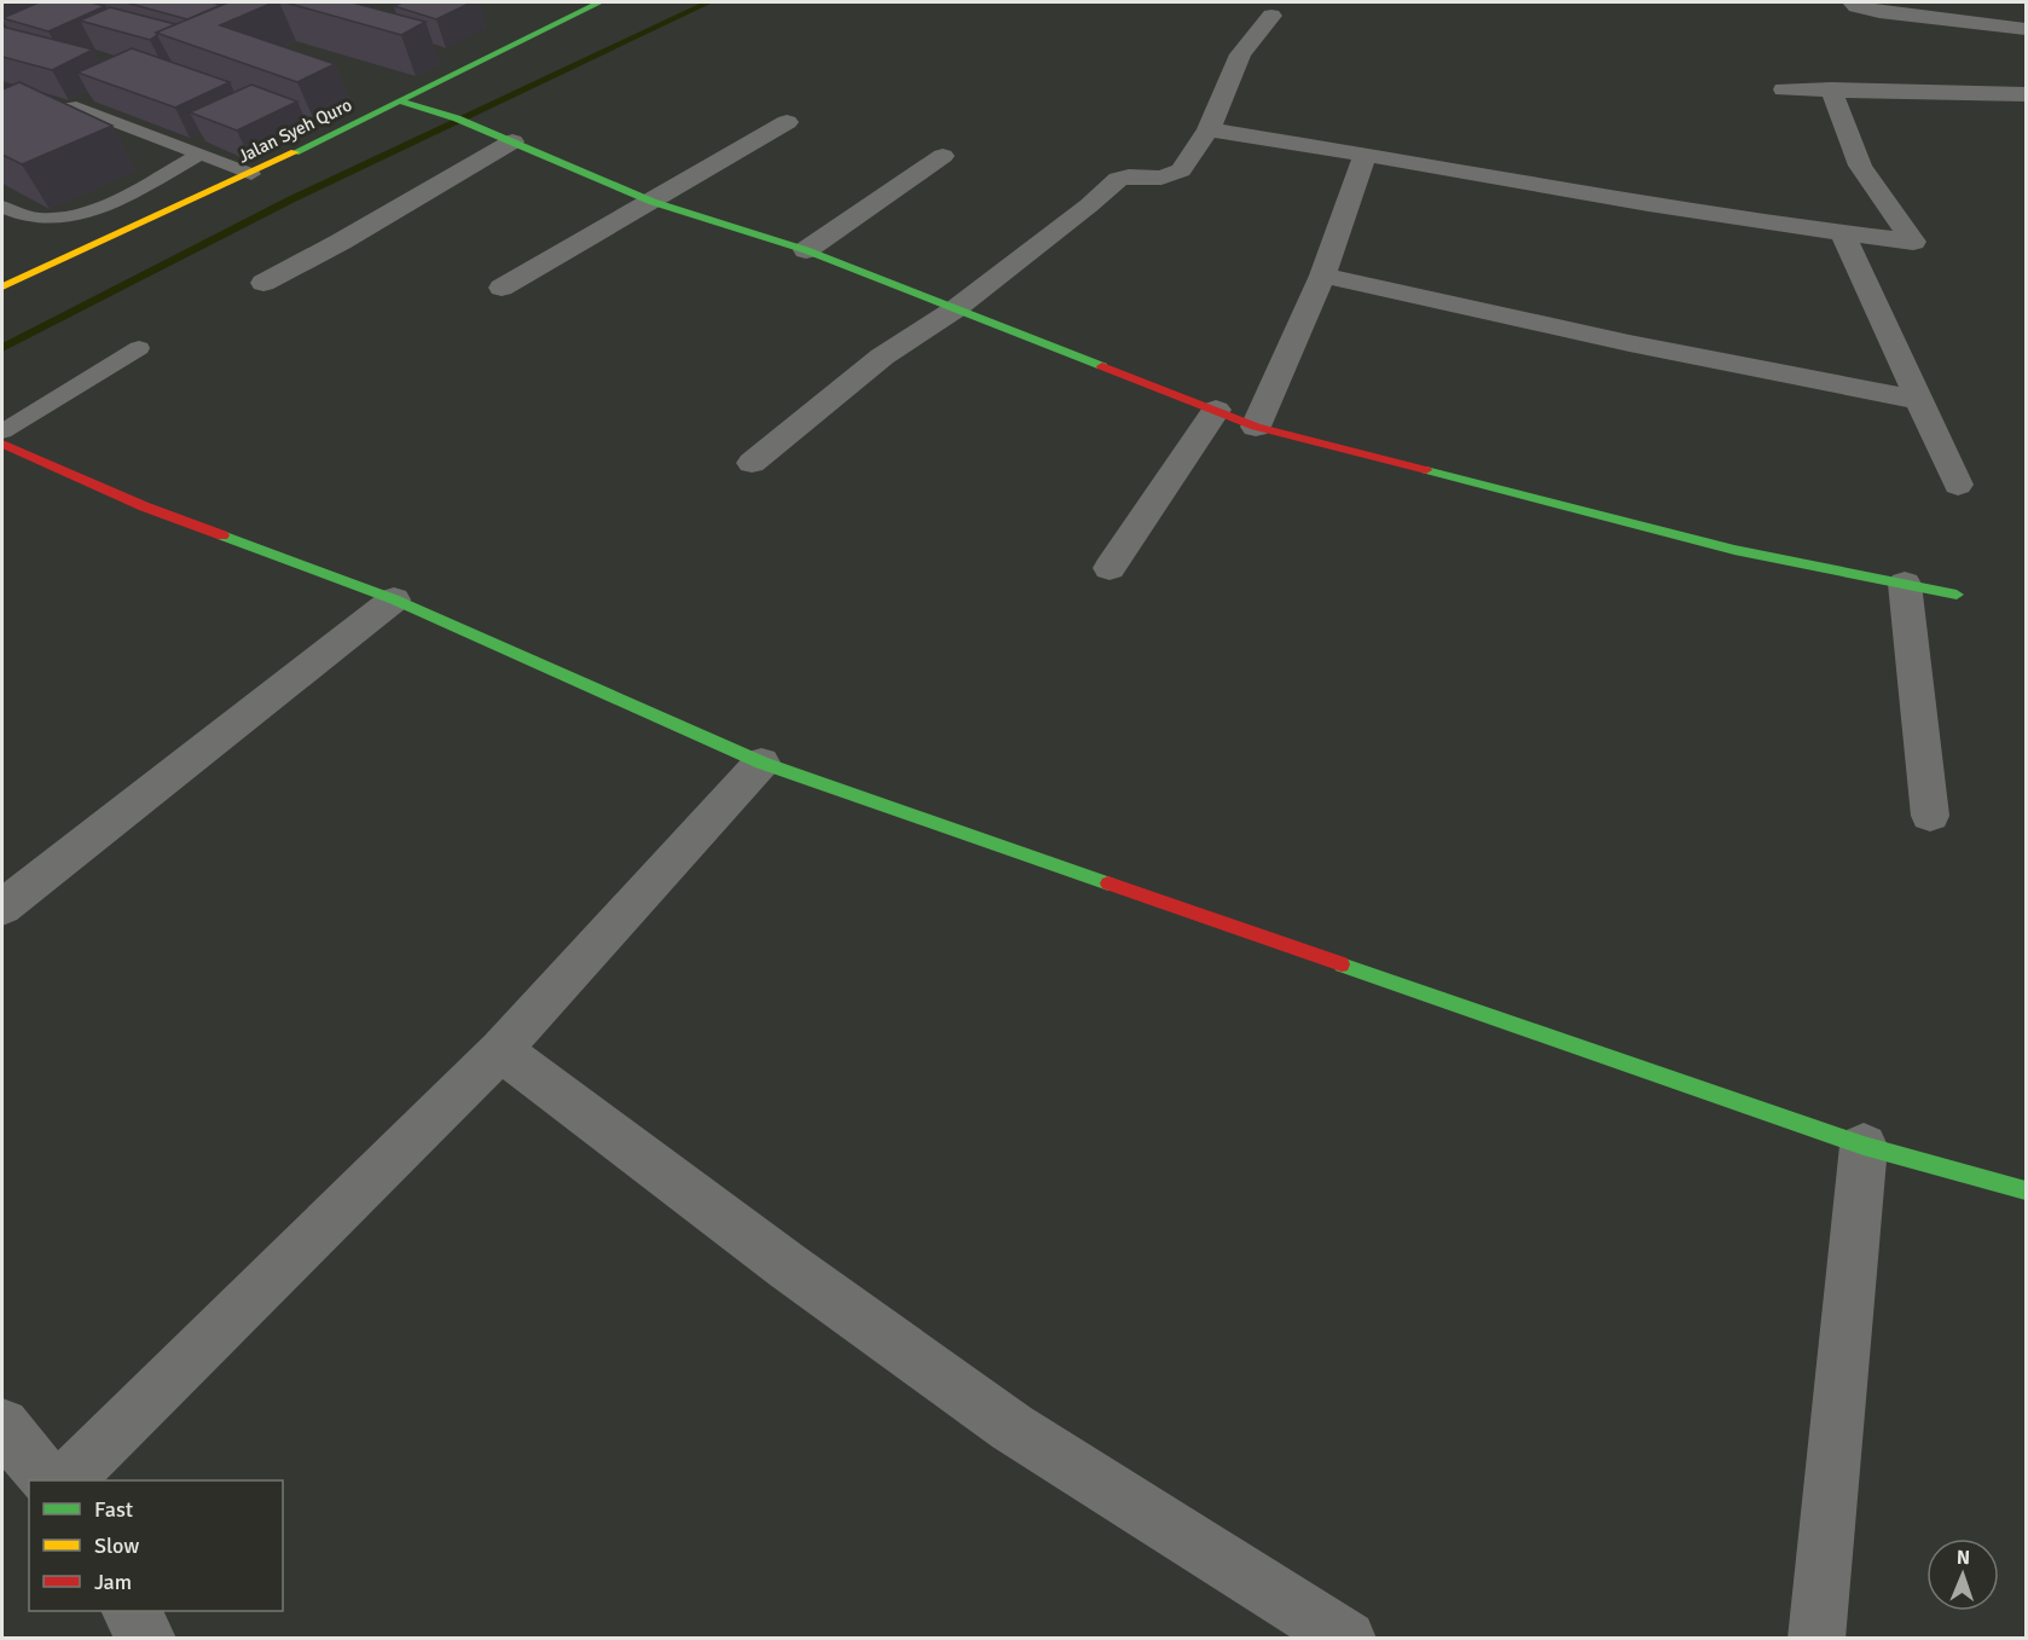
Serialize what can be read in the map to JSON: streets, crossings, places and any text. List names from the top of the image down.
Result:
{
  "streets": {
    "street": ["Jalan Syeh Quro"]
  },
  "legend": ["Fast", "Slow", "Jam"],
  "north": "top"
}
